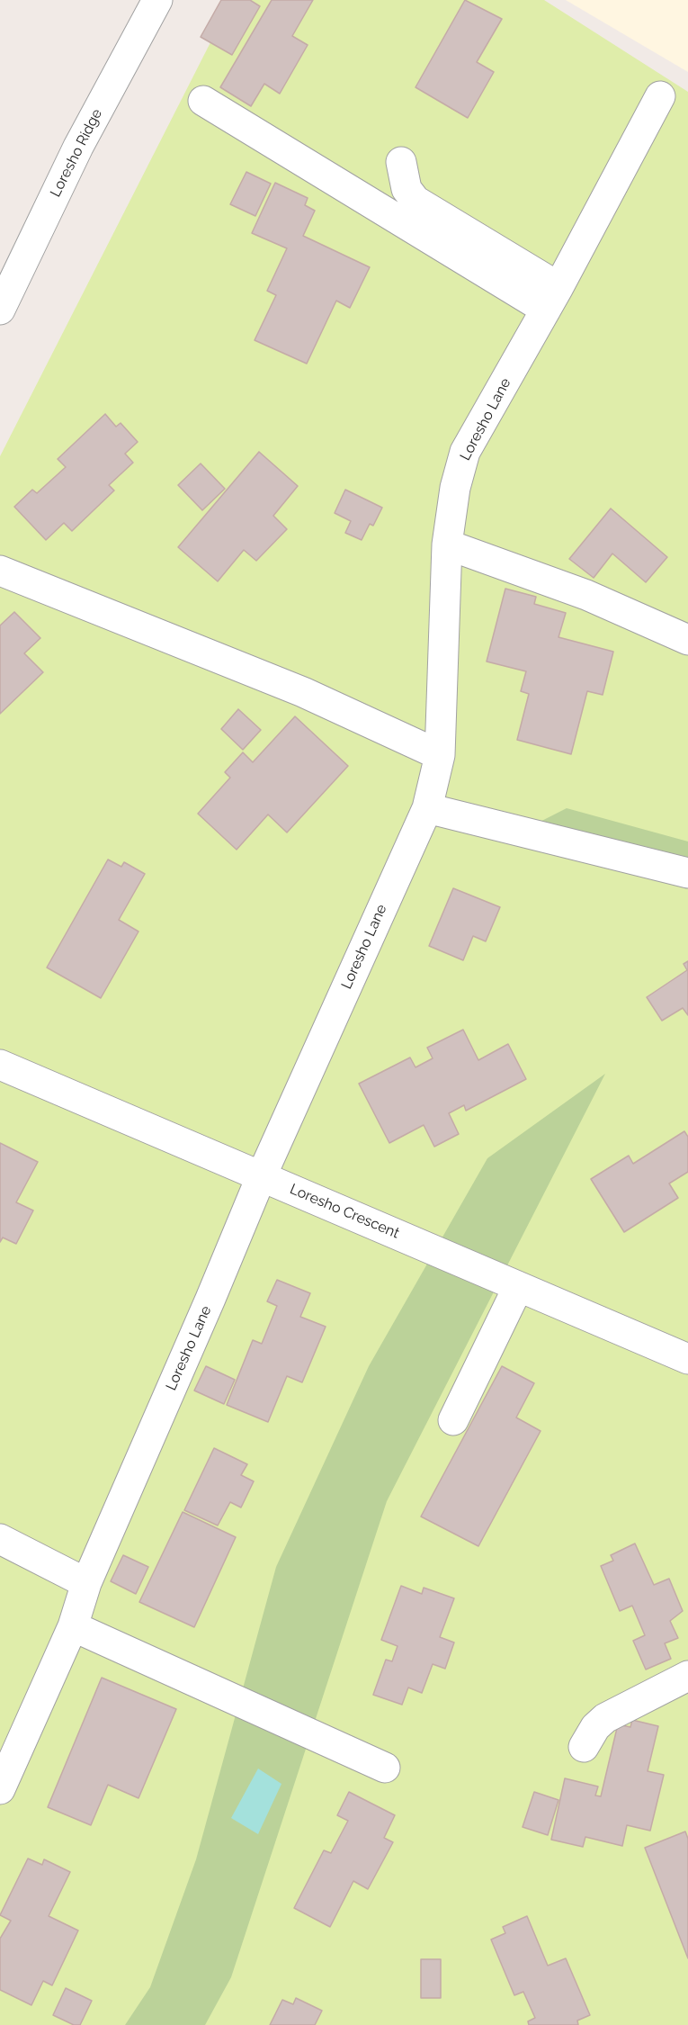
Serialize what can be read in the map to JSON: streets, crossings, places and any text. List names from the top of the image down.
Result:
{
  "streets": {
    "street": ["Loresho Ridge", "Loresho Lane", "Loresho Crescent"]
  },
  "crossings": [
    ["Loresho Lane", "Loresho Crescent"]
  ]
}
